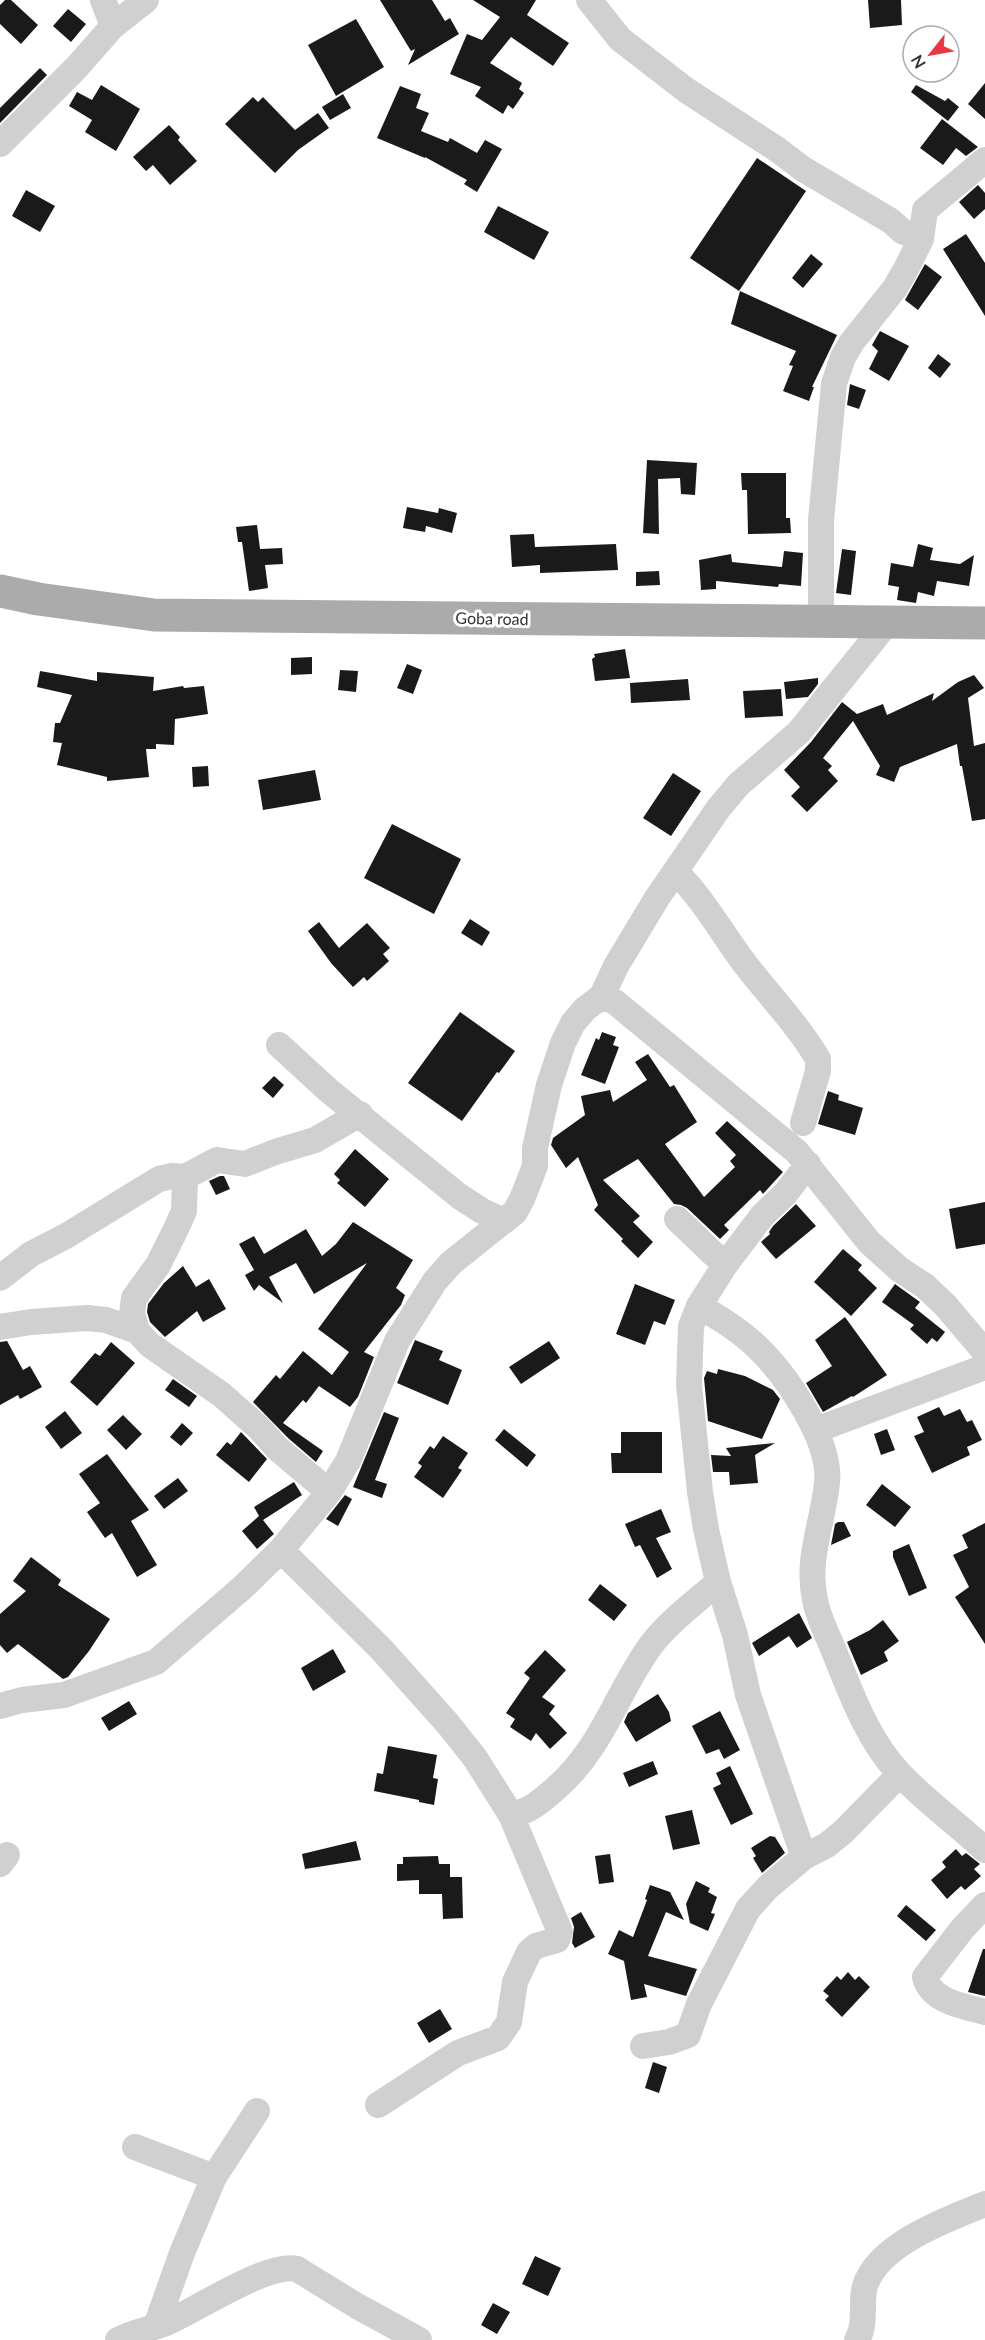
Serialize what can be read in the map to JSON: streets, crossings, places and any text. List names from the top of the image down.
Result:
{
  "streets": {
    "main road": ["Goba road"]
  },
  "north": "bottom left"
}
